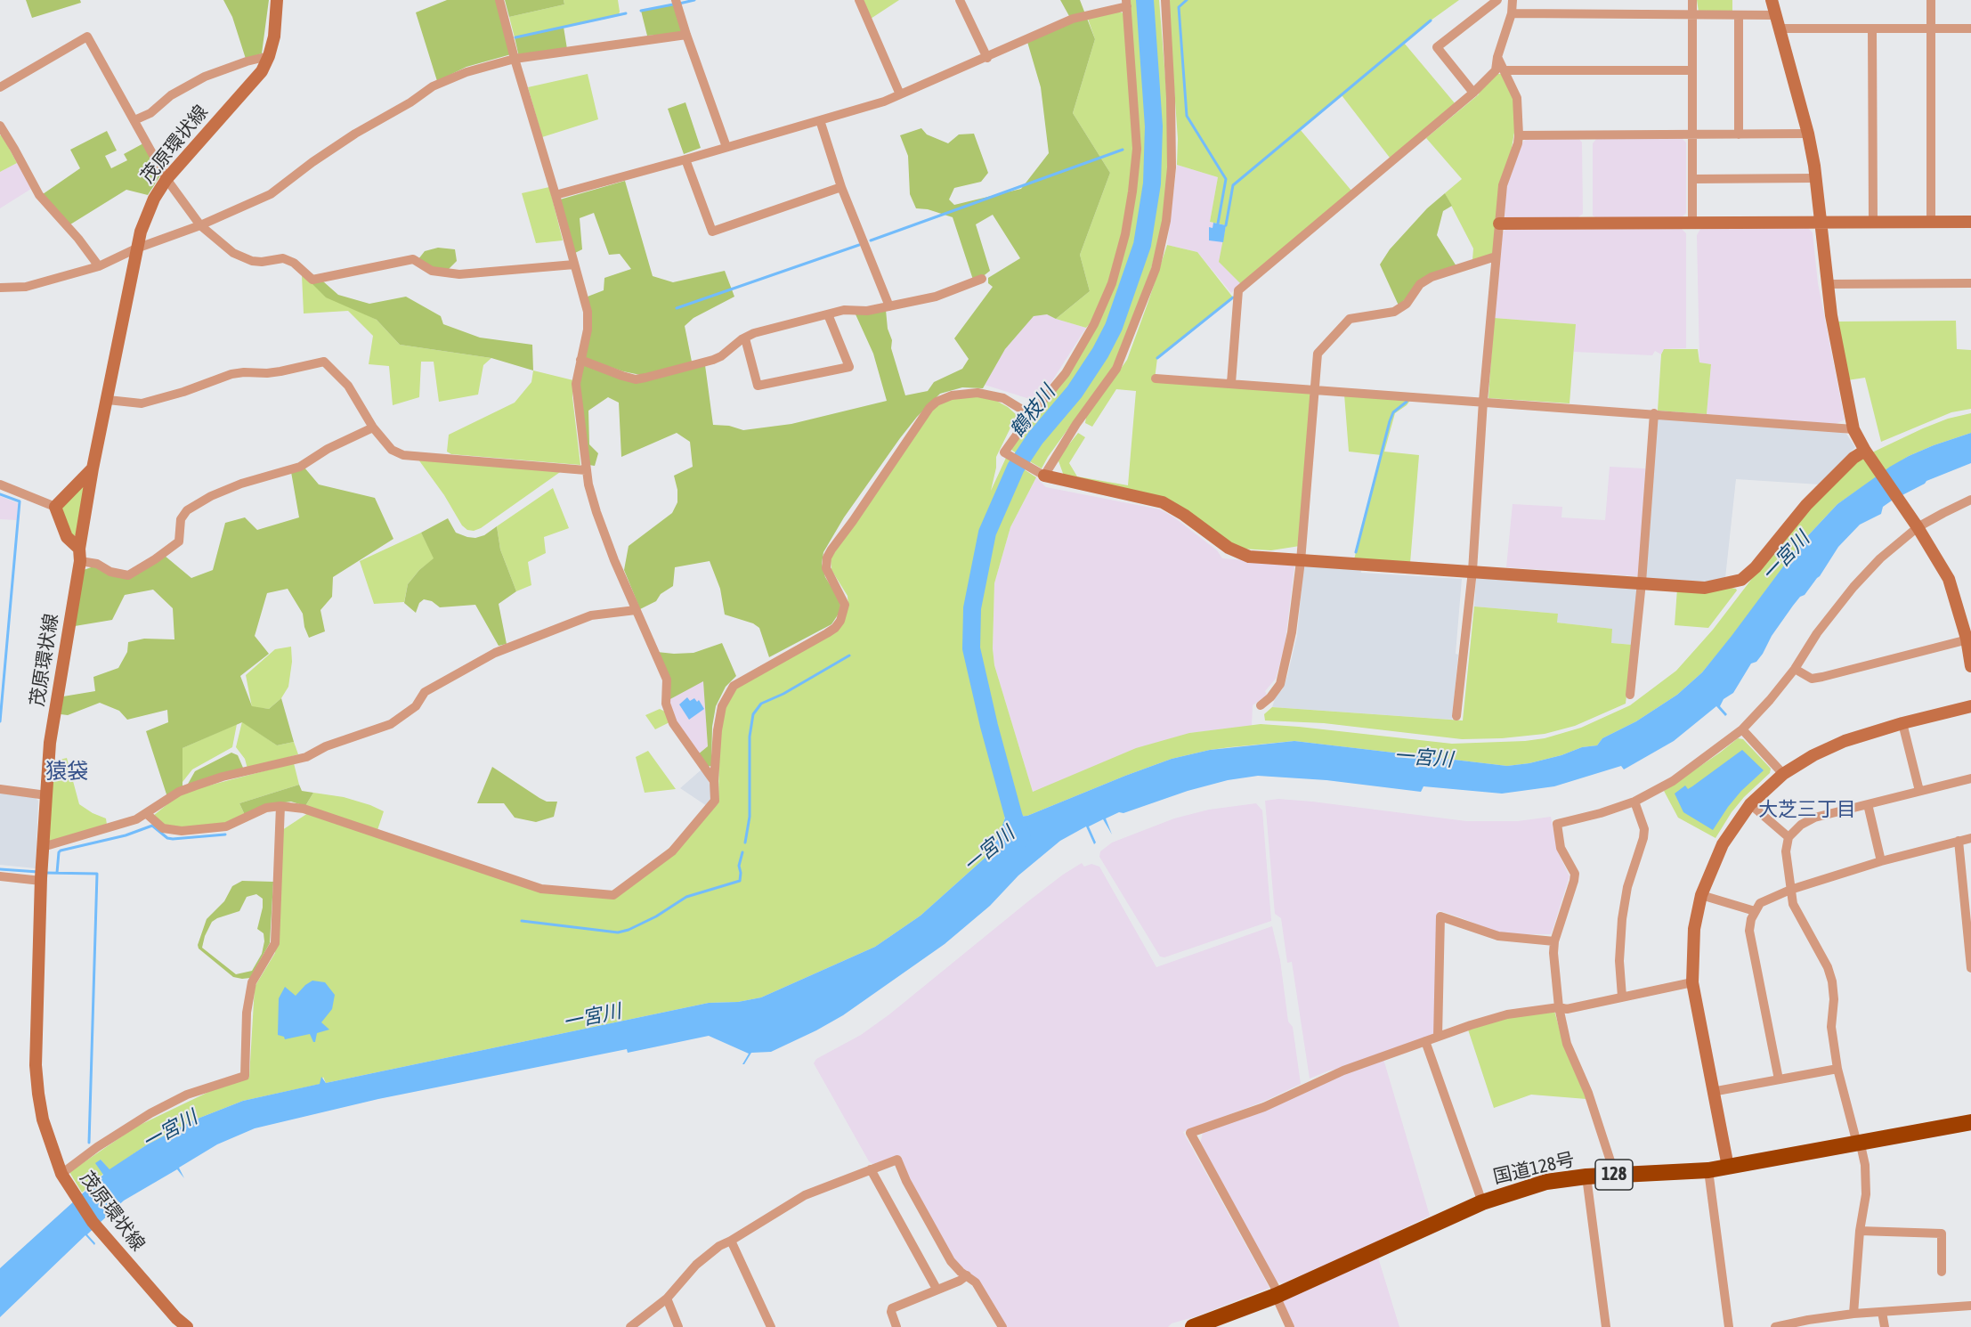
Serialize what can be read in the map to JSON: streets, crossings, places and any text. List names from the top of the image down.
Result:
{
  "streets": {
    "highway": ["国道128号", "128"],
    "street": ["茂原環状線"]
  },
  "districts": ["猿袋", "大芝三丁目"],
  "water": ["鶴枝川", "一宮川"]
}
